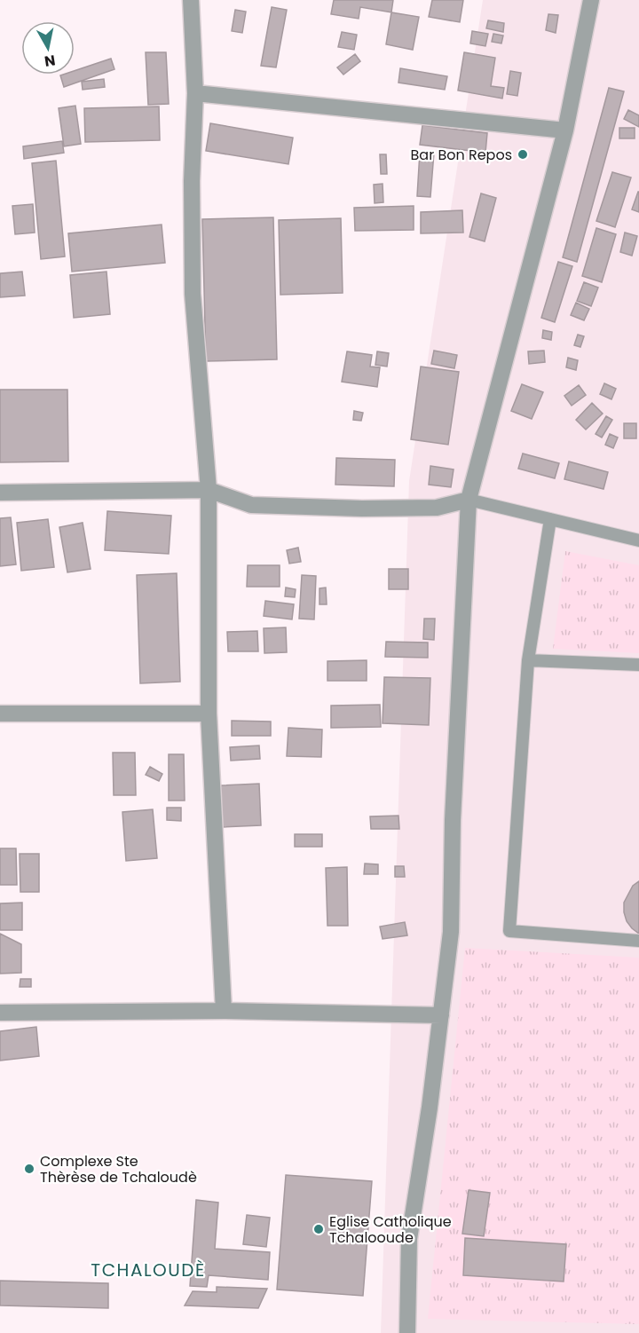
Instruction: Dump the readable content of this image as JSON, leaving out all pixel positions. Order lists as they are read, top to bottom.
{
  "districts": ["TCHALOUDÈ"],
  "places": ["Bar Bon Repos", "Complexe Ste Thèrèse de Tchaloudè", "Eglise Catholique Tchalooude"],
  "north": "bottom"
}
